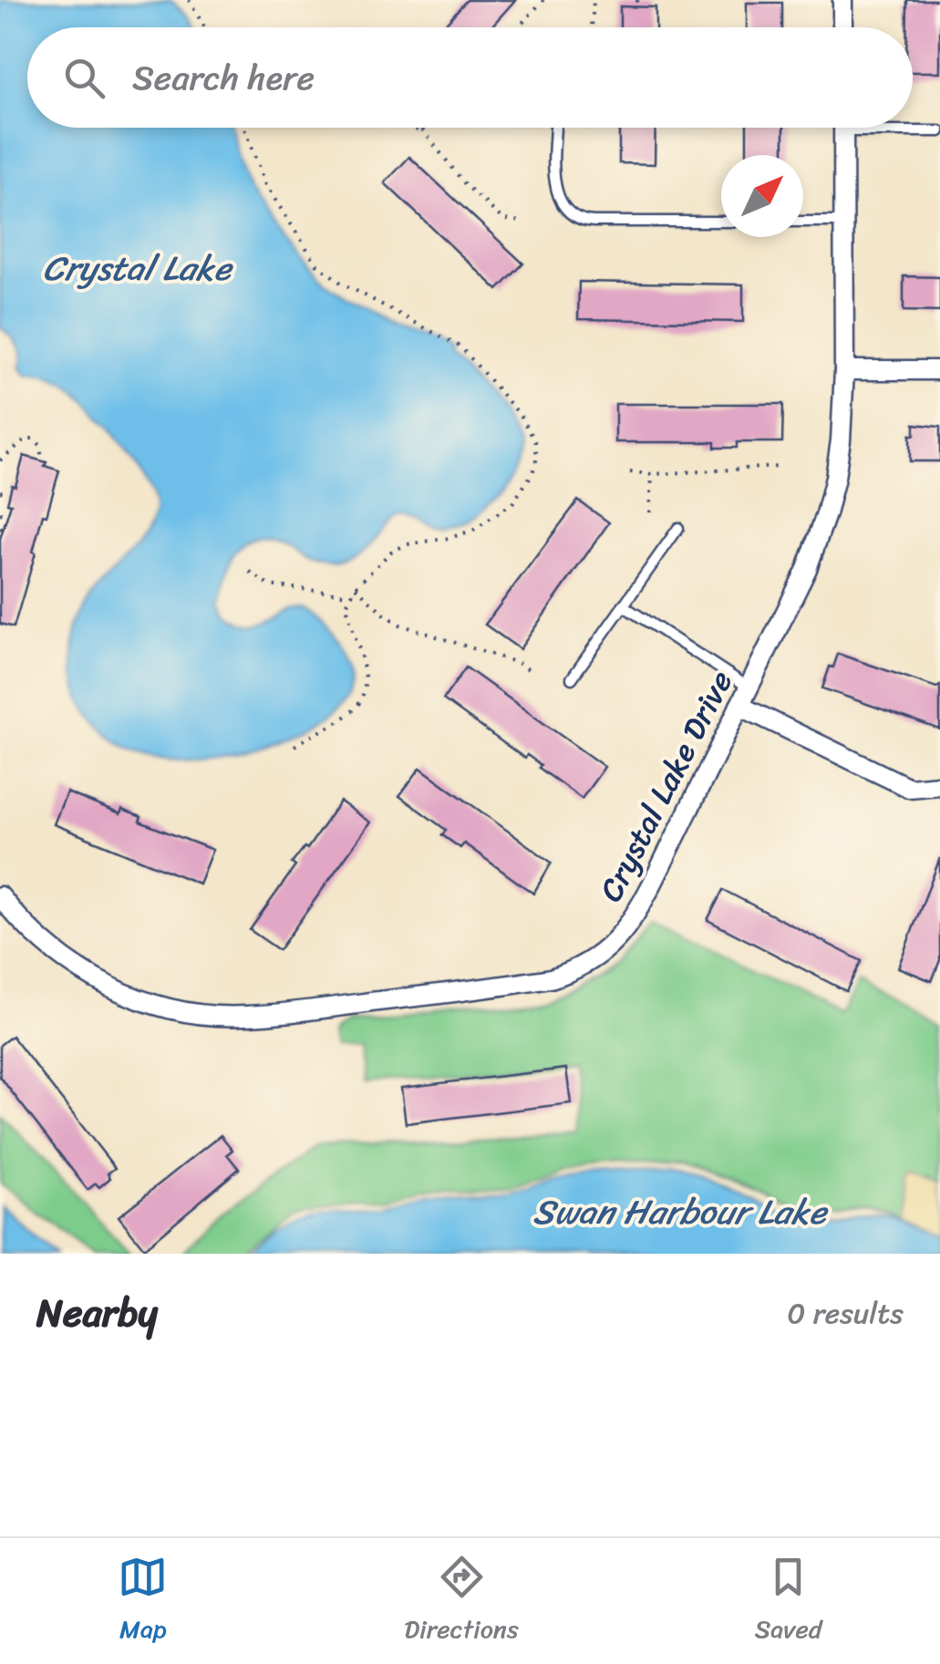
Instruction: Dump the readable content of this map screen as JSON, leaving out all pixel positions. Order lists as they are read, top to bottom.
{
  "streets": {
    "street": ["Crystal Lake Drive"]
  },
  "water": ["Crystal Lake", "Swan Harbour Lake"],
  "north": "top right",
  "page": {
    "search": "Search here",
    "heading": ["Nearby", "0 results"],
    "nav": ["Map", "Directions", "Saved"]
  }
}
